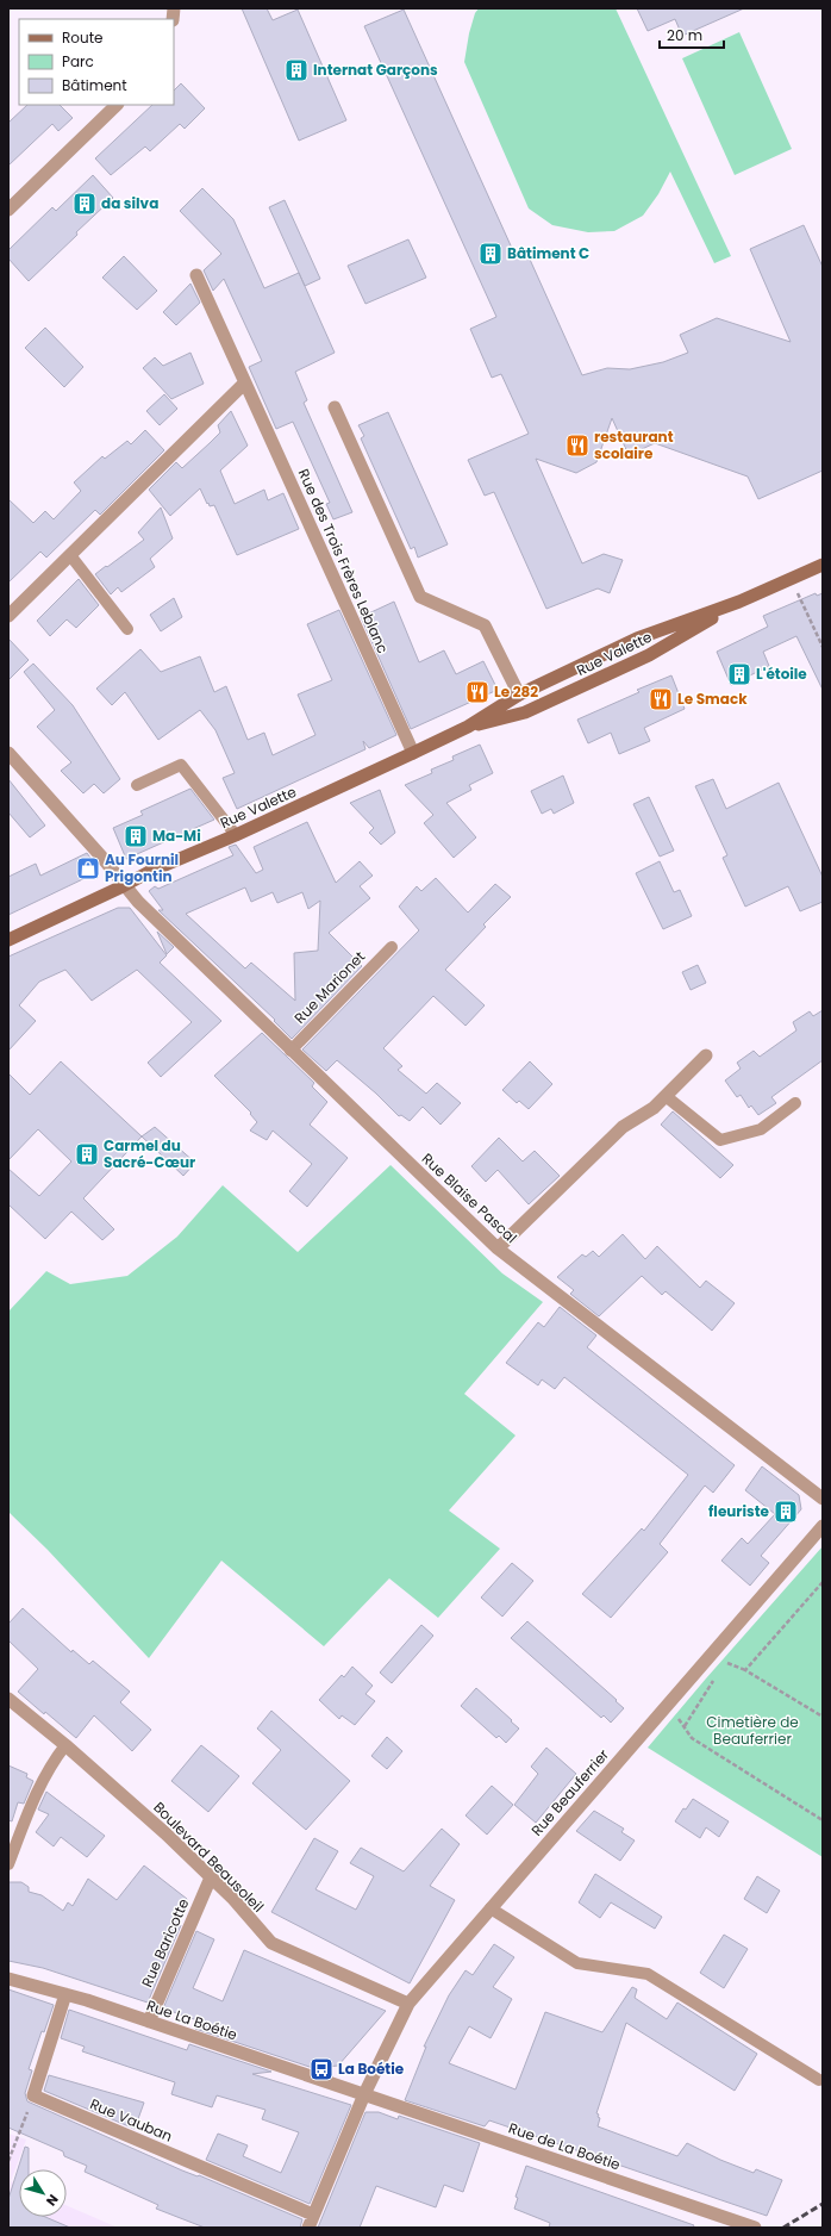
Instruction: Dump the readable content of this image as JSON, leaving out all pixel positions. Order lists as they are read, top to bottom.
{
  "streets": {
    "main road": ["Rue Valette"],
    "street": [
      "Rue des Trois Frères Leblanc",
      "Rue Blaise Pascal",
      "Rue Beauferrier",
      "Boulevard Beausoleil",
      "Rue Baricotte",
      "Rue La Boétie",
      "Rue Vauban",
      "Rue de La Boétie"
    ],
    "lane": ["Rue Marionet"]
  },
  "crossings": [
    ["Rue des Trois Frères Leblanc", "Rue Valette"],
    ["Rue Valette", "Rue Blaise Pascal"],
    ["Rue Marionet", "Rue Blaise Pascal"],
    ["Rue Beauferrier", "Boulevard Beausoleil"],
    ["Rue Beauferrier", "Rue La Boétie"],
    ["Rue Beauferrier", "Rue Vauban"],
    ["Rue Beauferrier", "Rue de La Boétie"],
    ["Boulevard Beausoleil", "Rue Baricotte"],
    ["Rue Baricotte", "Rue La Boétie"],
    ["Rue La Boétie", "Rue de La Boétie"]
  ],
  "parks": ["Cimetière de Beauferrier"],
  "places": {
    "building": [
      "Internat Garçons",
      "da silva",
      "Bâtiment C",
      "L'étoile",
      "Ma-Mi",
      "Carmel du Sacré-Cœur",
      "fleuriste"
    ],
    "restaurant": ["restaurant scolaire", "Le 282", "Le Smack"],
    "shop": ["Au Fournil Prigontin"],
    "bus stop": ["La Boétie"]
  },
  "legend": ["Route", "Parc", "Bâtiment"],
  "scale_bar": "20 m",
  "north": "bottom right"
}
